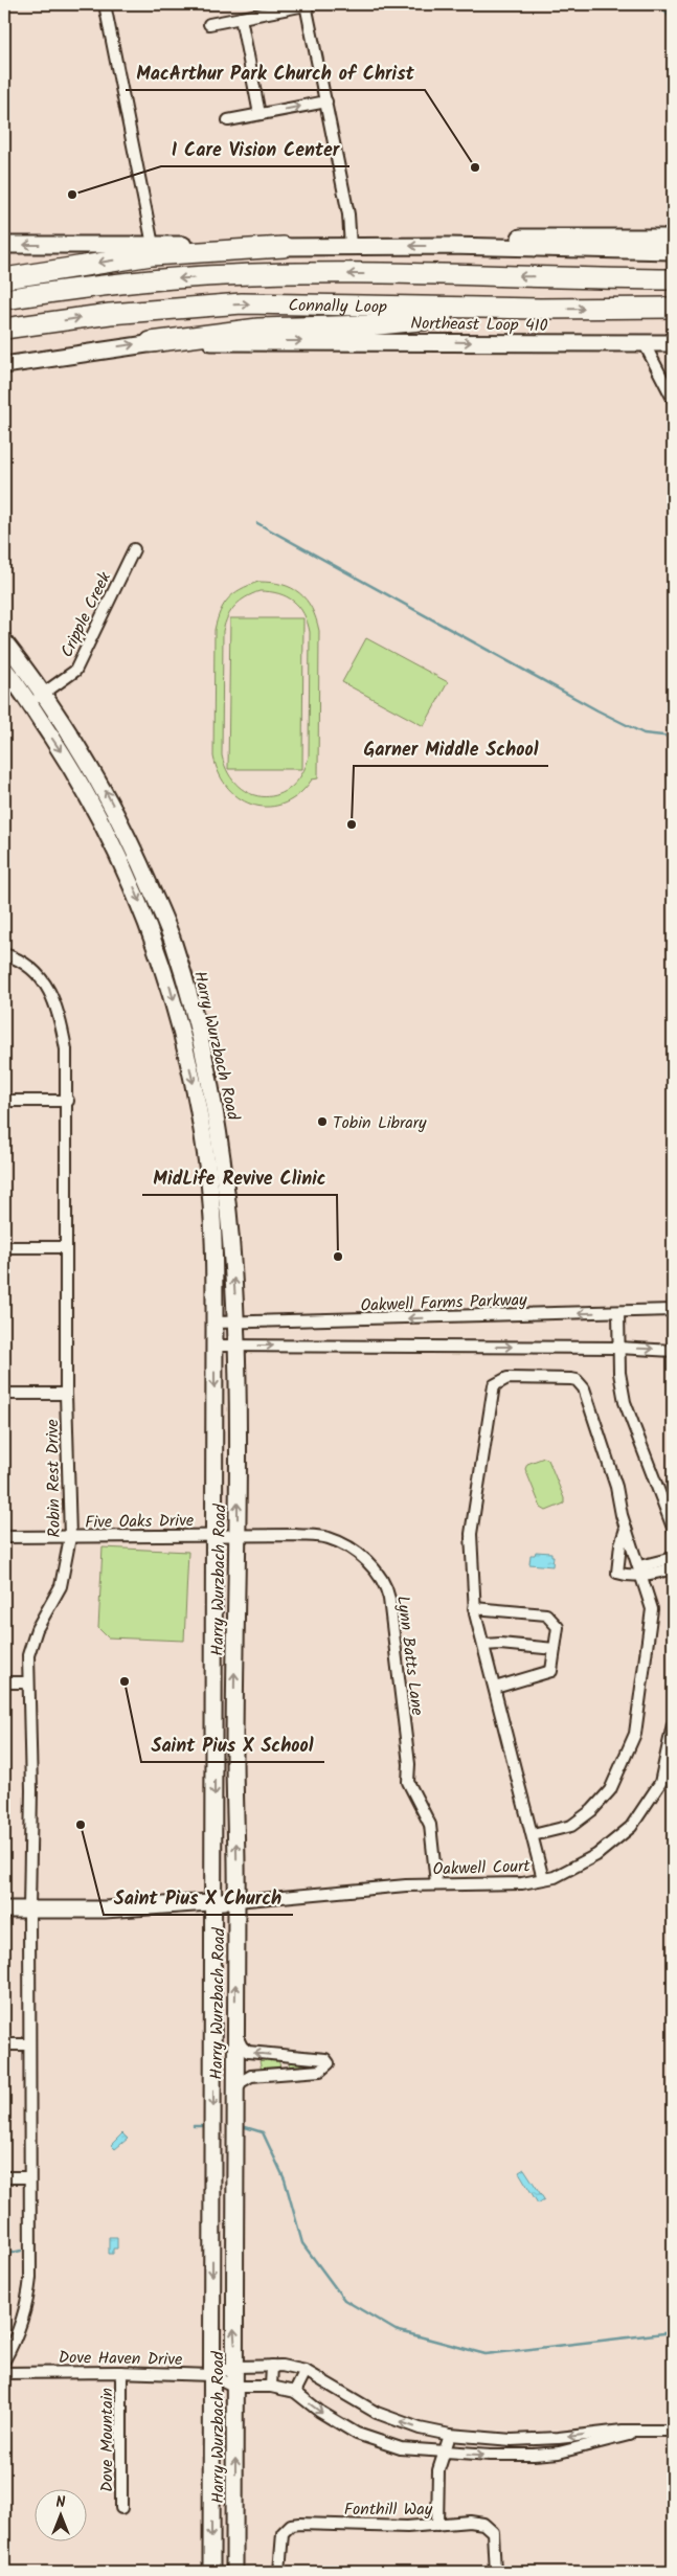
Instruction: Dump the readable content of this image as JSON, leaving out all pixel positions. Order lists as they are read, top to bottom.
{
  "streets": {
    "highway": ["Connally Loop"],
    "main road": ["Northeast Loop 410", "Harry Wurzbach Road"],
    "street": [
      "Cripple Creek",
      "Oakwell Farms Parkway",
      "Robin Rest Drive",
      "Five Oaks Drive",
      "Lynn Batts Lane",
      "Oakwell Court",
      "Dove Haven Drive",
      "Dove Mountain",
      "Fonthill Way"
    ]
  },
  "crossings": [
    ["Cripple Creek", "Harry Wurzbach Road"],
    ["Harry Wurzbach Road", "Oakwell Farms Parkway"],
    ["Harry Wurzbach Road", "Five Oaks Drive"],
    ["Harry Wurzbach Road", "Lynn Batts Lane"],
    ["Harry Wurzbach Road", "Oakwell Court"],
    ["Harry Wurzbach Road", "Dove Haven Drive"],
    ["Robin Rest Drive", "Five Oaks Drive"],
    ["Five Oaks Drive", "Lynn Batts Lane"],
    ["Lynn Batts Lane", "Oakwell Court"],
    ["Dove Haven Drive", "Dove Mountain"]
  ],
  "places": [
    "MacArthur Park Church of Christ",
    "I Care Vision Center",
    "Garner Middle School",
    "Tobin Library",
    "MidLife Revive Clinic",
    "Saint Pius X School",
    "Saint Pius X Church"
  ],
  "north": "top"
}
